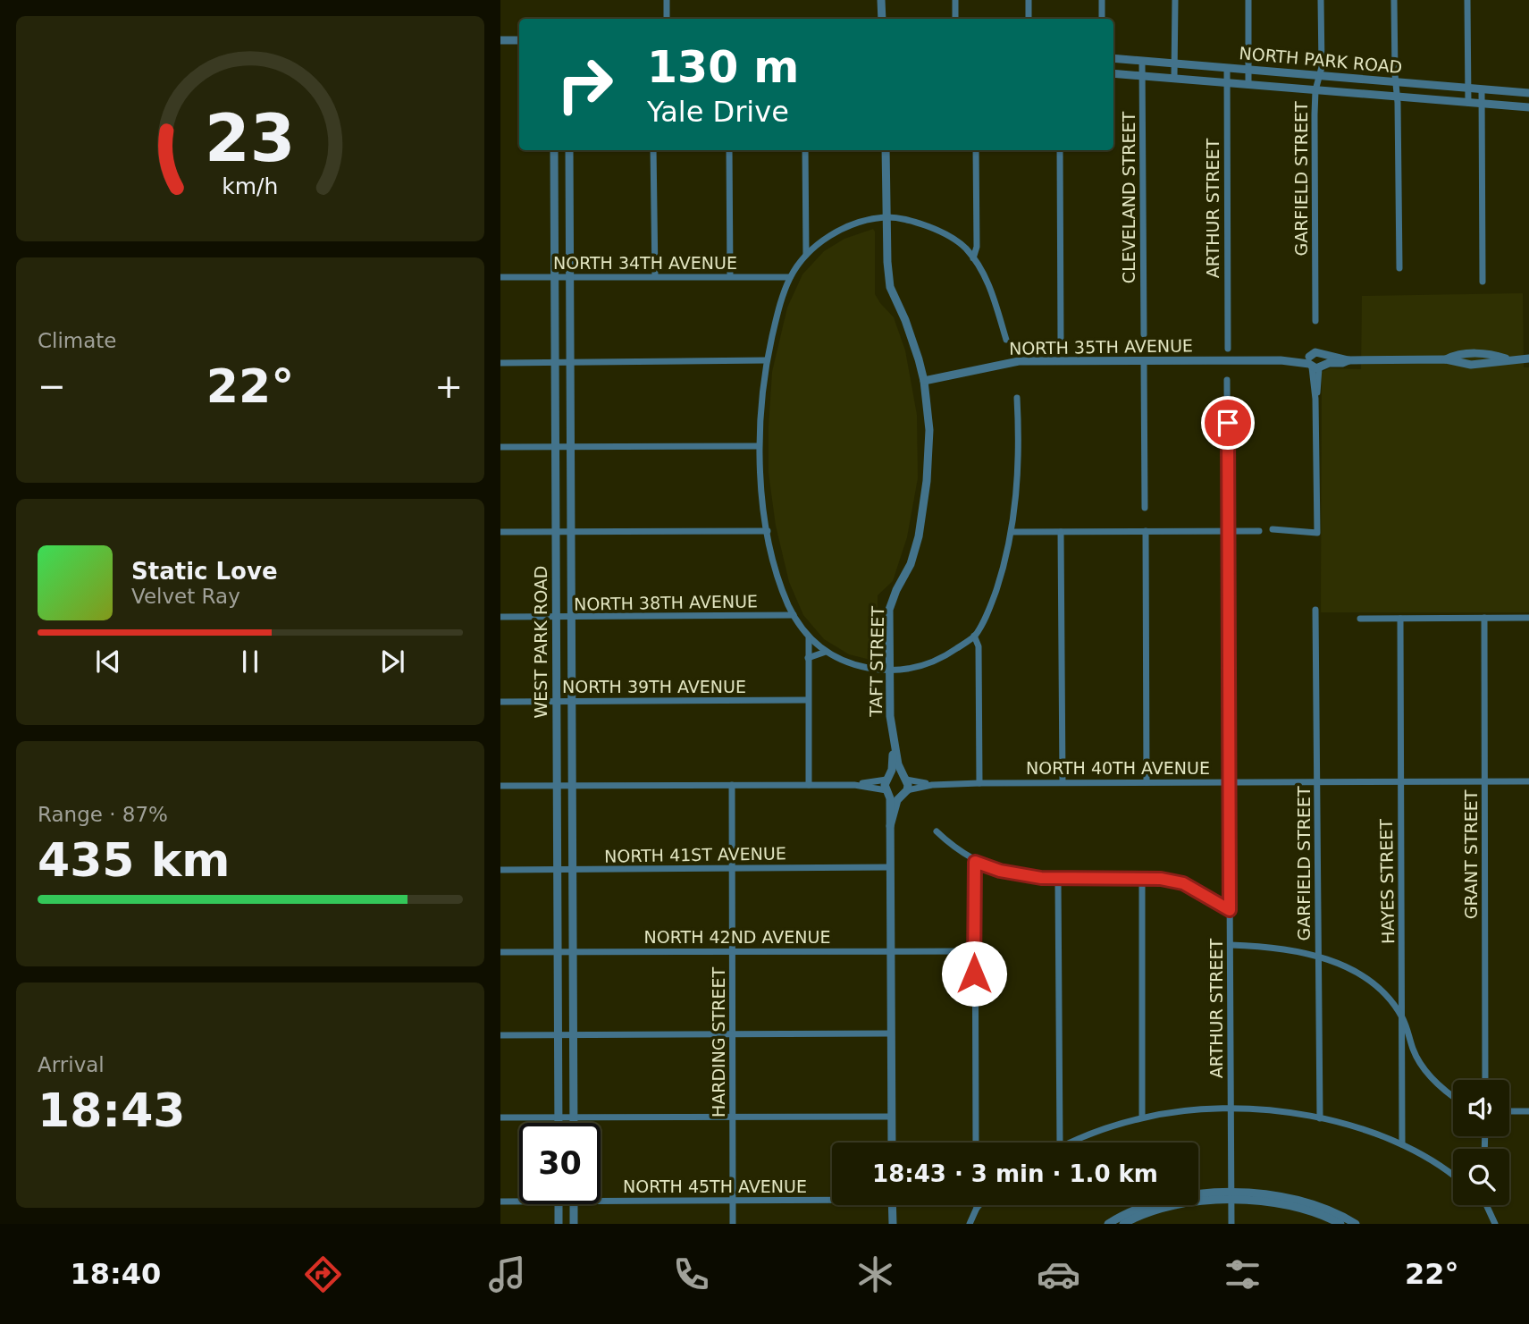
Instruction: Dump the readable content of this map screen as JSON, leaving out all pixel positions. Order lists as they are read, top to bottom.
{
  "streets": {
    "street": [
      "NORTH PARK ROAD",
      "GARFIELD STREET",
      "CLEVELAND STREET",
      "ARTHUR STREET",
      "NORTH 34TH AVENUE",
      "NORTH 35TH AVENUE",
      "NORTH 38TH AVENUE",
      "WEST PARK ROAD",
      "TAFT STREET",
      "NORTH 39TH AVENUE",
      "NORTH 40TH AVENUE",
      "NORTH 41ST AVENUE",
      "GRANT STREET",
      "HAYES STREET",
      "NORTH 42ND AVENUE",
      "HARDING STREET",
      "NORTH 45TH AVENUE"
    ]
  },
  "crossings": [
    ["NORTH PARK ROAD", "GARFIELD STREET"],
    ["NORTH PARK ROAD", "CLEVELAND STREET"],
    ["NORTH PARK ROAD", "ARTHUR STREET"],
    ["GARFIELD STREET", "NORTH 40TH AVENUE"],
    ["ARTHUR STREET", "NORTH 40TH AVENUE"],
    ["NORTH 34TH AVENUE", "WEST PARK ROAD"],
    ["NORTH 35TH AVENUE", "TAFT STREET"],
    ["NORTH 38TH AVENUE", "WEST PARK ROAD"],
    ["WEST PARK ROAD", "NORTH 39TH AVENUE"],
    ["WEST PARK ROAD", "NORTH 41ST AVENUE"],
    ["WEST PARK ROAD", "NORTH 42ND AVENUE"],
    ["TAFT STREET", "NORTH 40TH AVENUE"],
    ["NORTH 40TH AVENUE", "GRANT STREET"],
    ["NORTH 40TH AVENUE", "HAYES STREET"],
    ["NORTH 41ST AVENUE", "HARDING STREET"],
    ["NORTH 42ND AVENUE", "HARDING STREET"],
    ["HARDING STREET", "NORTH 45TH AVENUE"]
  ],
  "page": {
    "turn": ["130 m", "Yale Drive"],
    "tile": [
      "Climate",
      ["Range · 87%", "435 km"],
      ["Arrival", "18:43"]
    ],
    "heat": ["−", "22°", "+"],
    "song": ["Static Love", "Velvet Ray"],
    "limit": "30",
    "trip": "18:43 · 3 min · 1.0 km",
    "tabs": ["18:40", "22°"],
    "gauge": ["23", "km/h"]
  }
}
